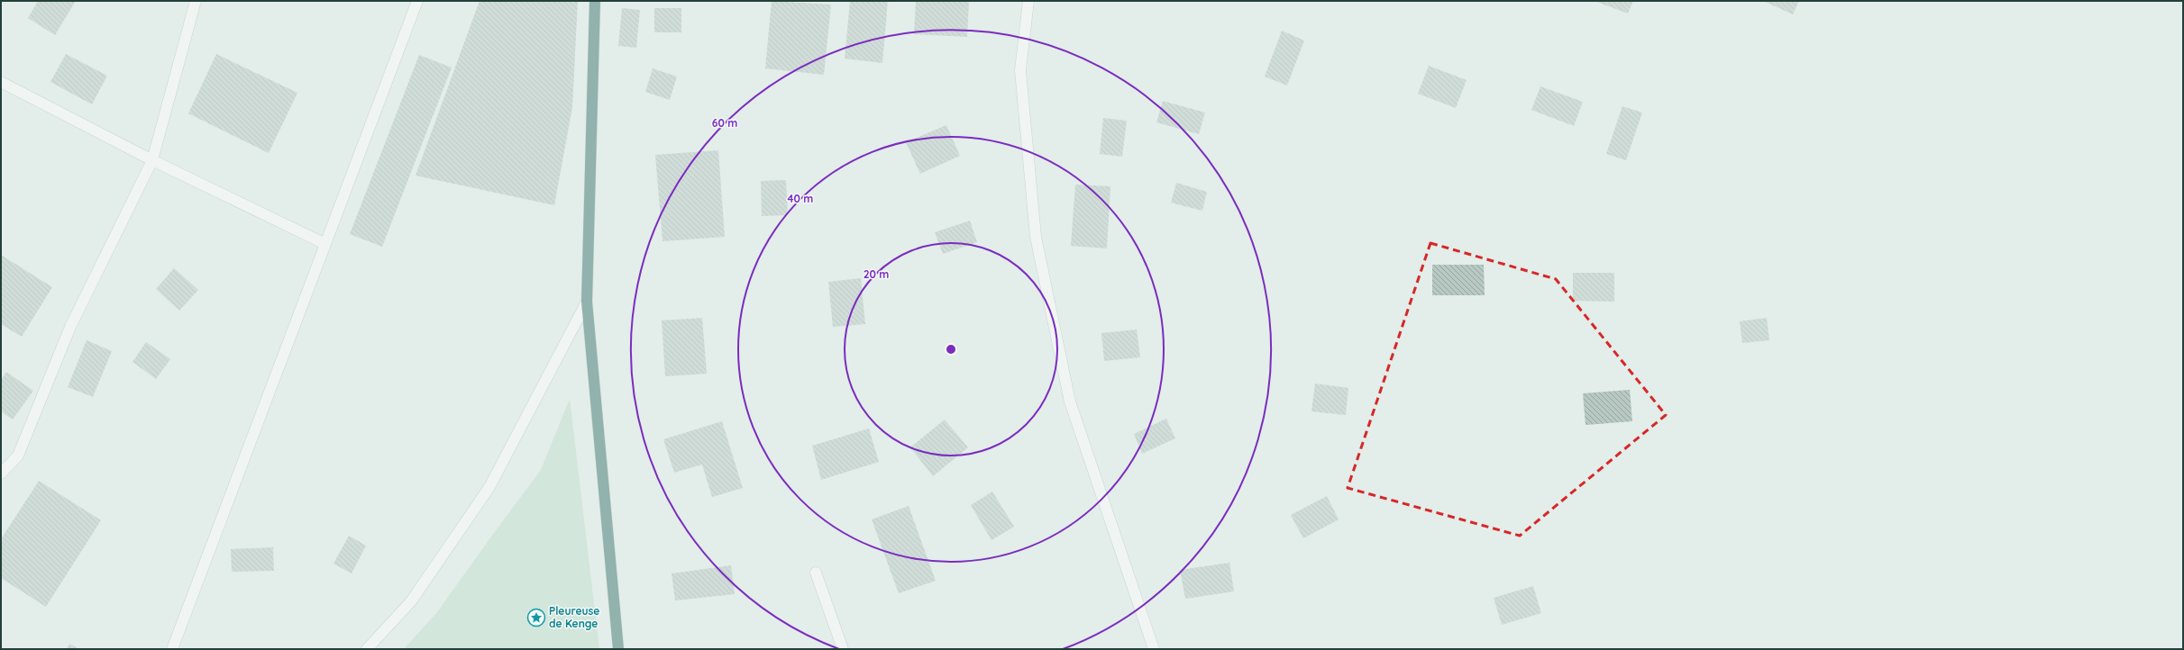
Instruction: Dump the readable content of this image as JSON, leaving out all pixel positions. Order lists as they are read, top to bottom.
{
  "places": {
    "place": ["Pleureuse de Kenge"]
  },
  "rings": ["60 m", "40 m", "20 m"]
}
